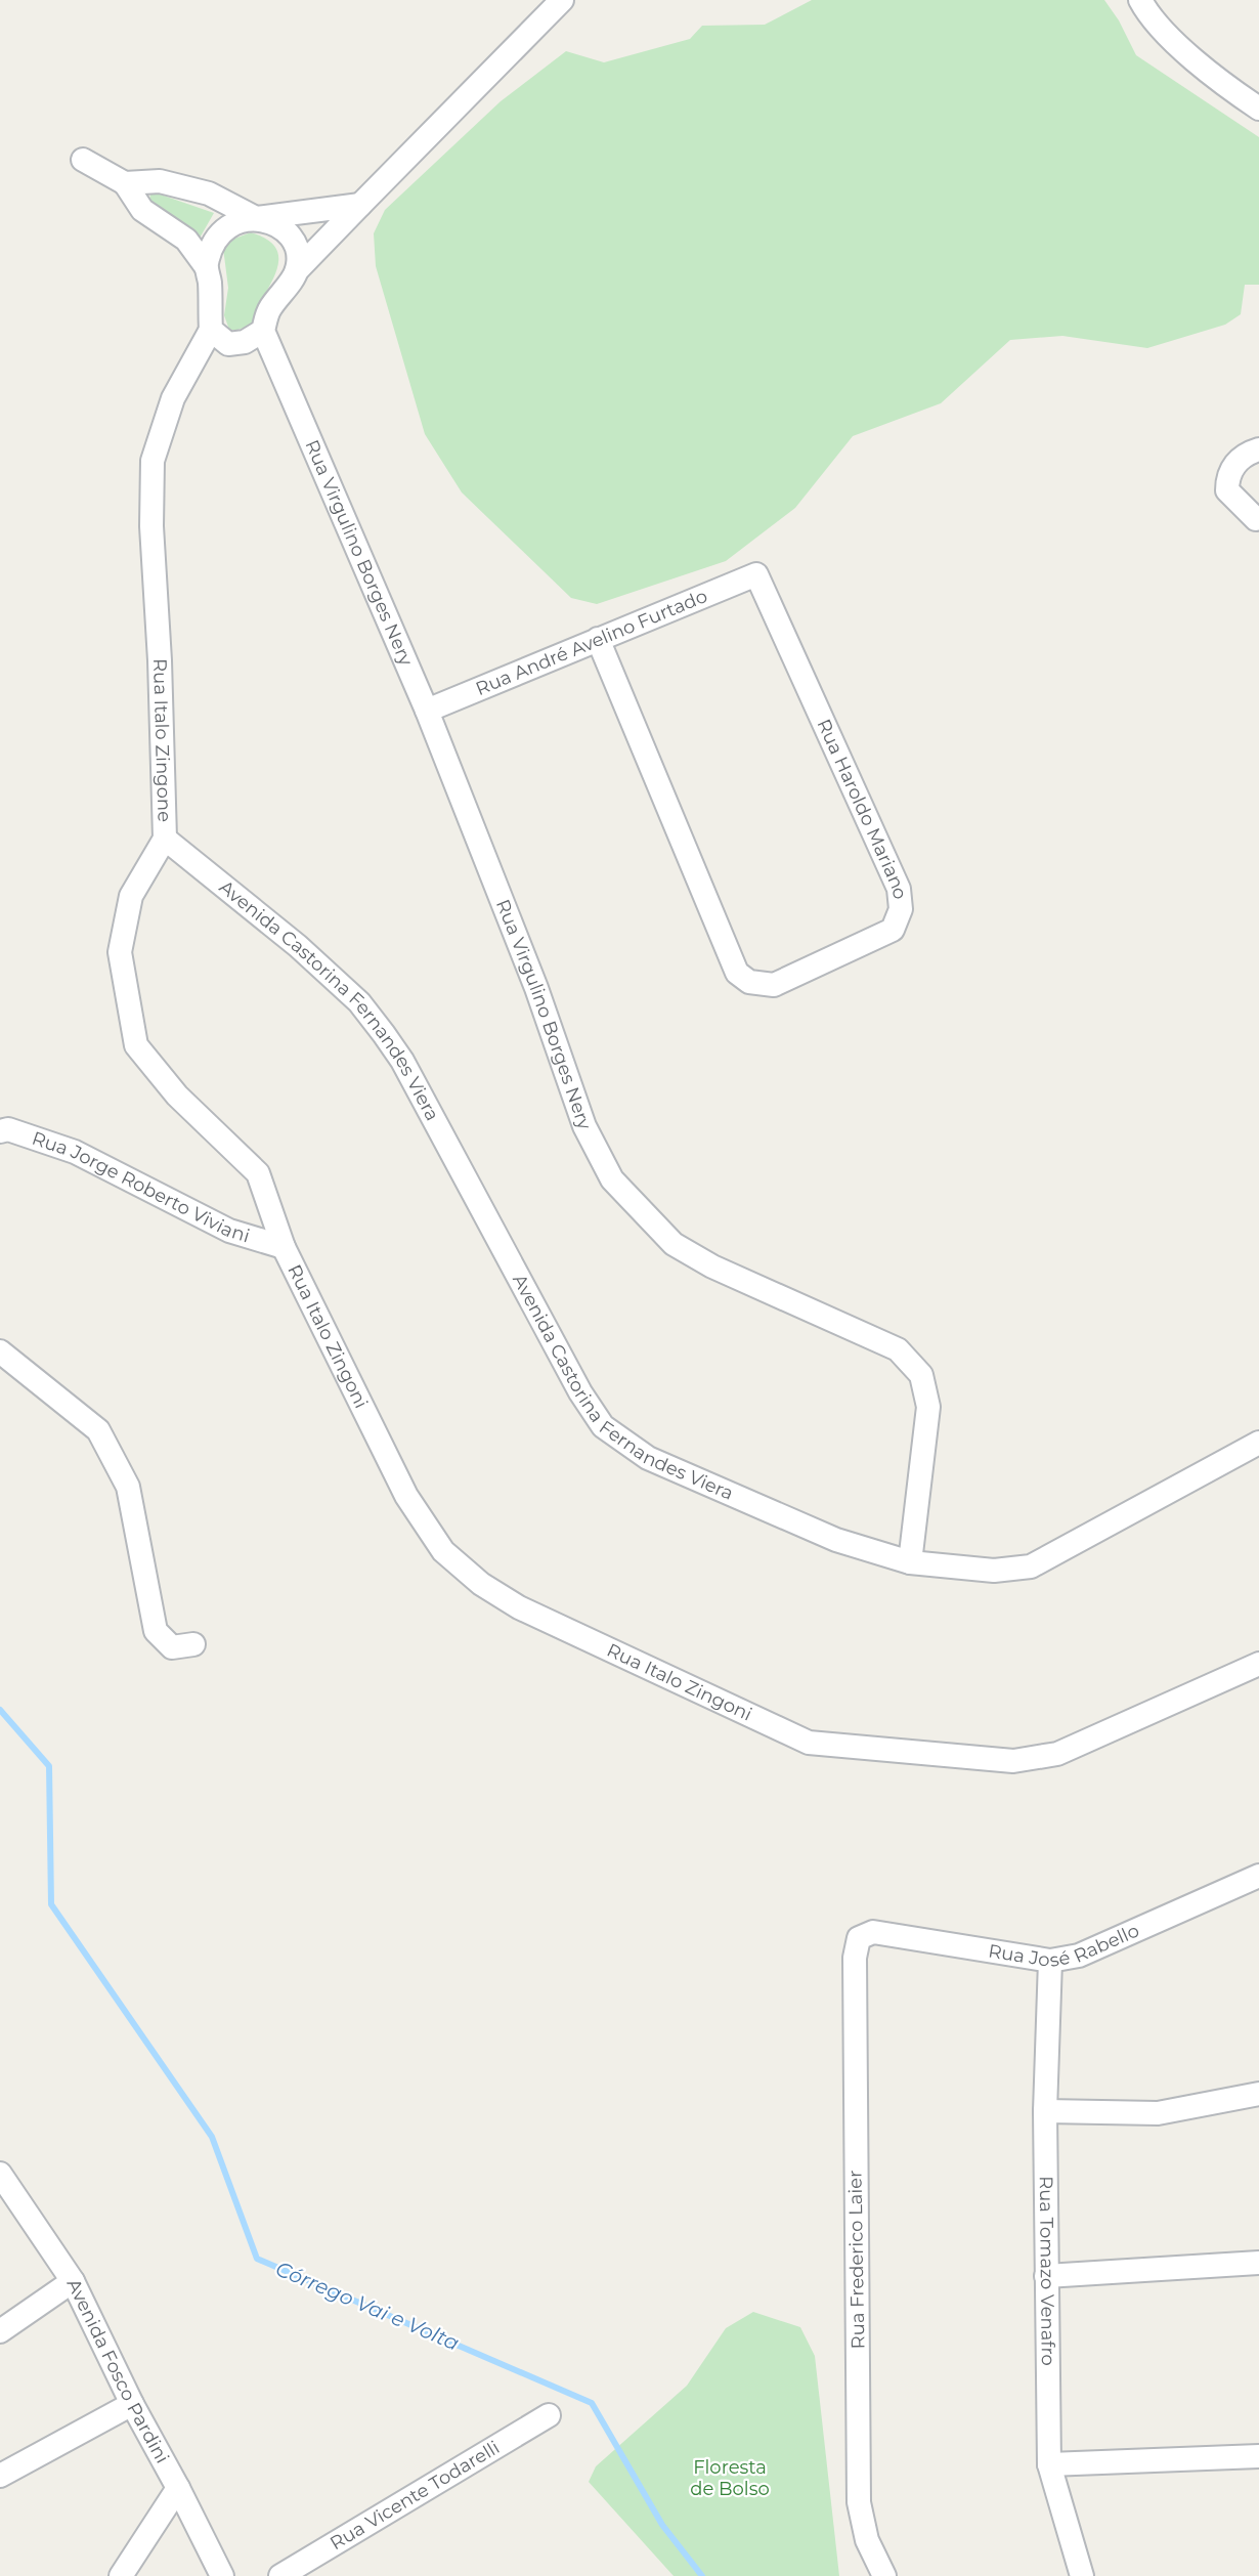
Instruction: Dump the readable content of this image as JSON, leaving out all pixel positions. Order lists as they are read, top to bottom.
{
  "streets": {
    "street": [
      "Rua Virgulino Borges Nery",
      "Rua André Avelino Furtado",
      "Rua Italo Zingone",
      "Rua Haroldo Mariano",
      "Avenida Castorina Fernandes Viera",
      "Rua Jorge Roberto Viviani",
      "Rua Italo Zingoni",
      "Rua José Rabello",
      "Rua Frederico Laier",
      "Rua Tomazo Venafro",
      "Avenida Fosco Pardini",
      "Rua Vicente Todarelli"
    ]
  },
  "crossings": [
    ["Rua Virgulino Borges Nery", "Rua André Avelino Furtado"],
    ["Rua Virgulino Borges Nery", "Rua Italo Zingone"],
    ["Rua Virgulino Borges Nery", "Avenida Castorina Fernandes Viera"],
    ["Rua André Avelino Furtado", "Rua Haroldo Mariano"],
    ["Rua Italo Zingone", "Avenida Castorina Fernandes Viera"],
    ["Rua Italo Zingone", "Rua Jorge Roberto Viviani"],
    ["Rua Italo Zingone", "Rua Italo Zingoni"],
    ["Rua Jorge Roberto Viviani", "Rua Italo Zingoni"],
    ["Rua José Rabello", "Rua Frederico Laier"],
    ["Rua José Rabello", "Rua Tomazo Venafro"]
  ],
  "water": ["Córrego Vai e Volta"],
  "parks": ["Floresta de Bolso"]
}
